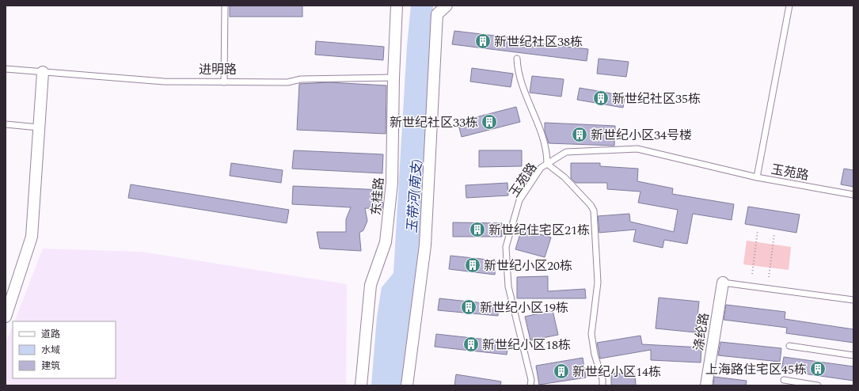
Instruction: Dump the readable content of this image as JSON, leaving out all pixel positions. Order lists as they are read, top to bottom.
{
  "streets": {
    "street": ["东桂路", "涤纶路"],
    "lane": ["进明路", "玉苑路"]
  },
  "crossings": [
    ["进明路", "东桂路"]
  ],
  "water": ["玉带河(南支)"],
  "places": {
    "building": [
      "新世纪社区38栋",
      "新世纪社区35栋",
      "新世纪社区33栋",
      "新世纪小区34号楼",
      "新世纪住宅区21栋",
      "新世纪小区20栋",
      "新世纪小区19栋",
      "新世纪小区18栋",
      "上海路住宅区45栋",
      "新世纪小区14栋"
    ]
  },
  "legend": ["道路", "水域", "建筑"]
}
